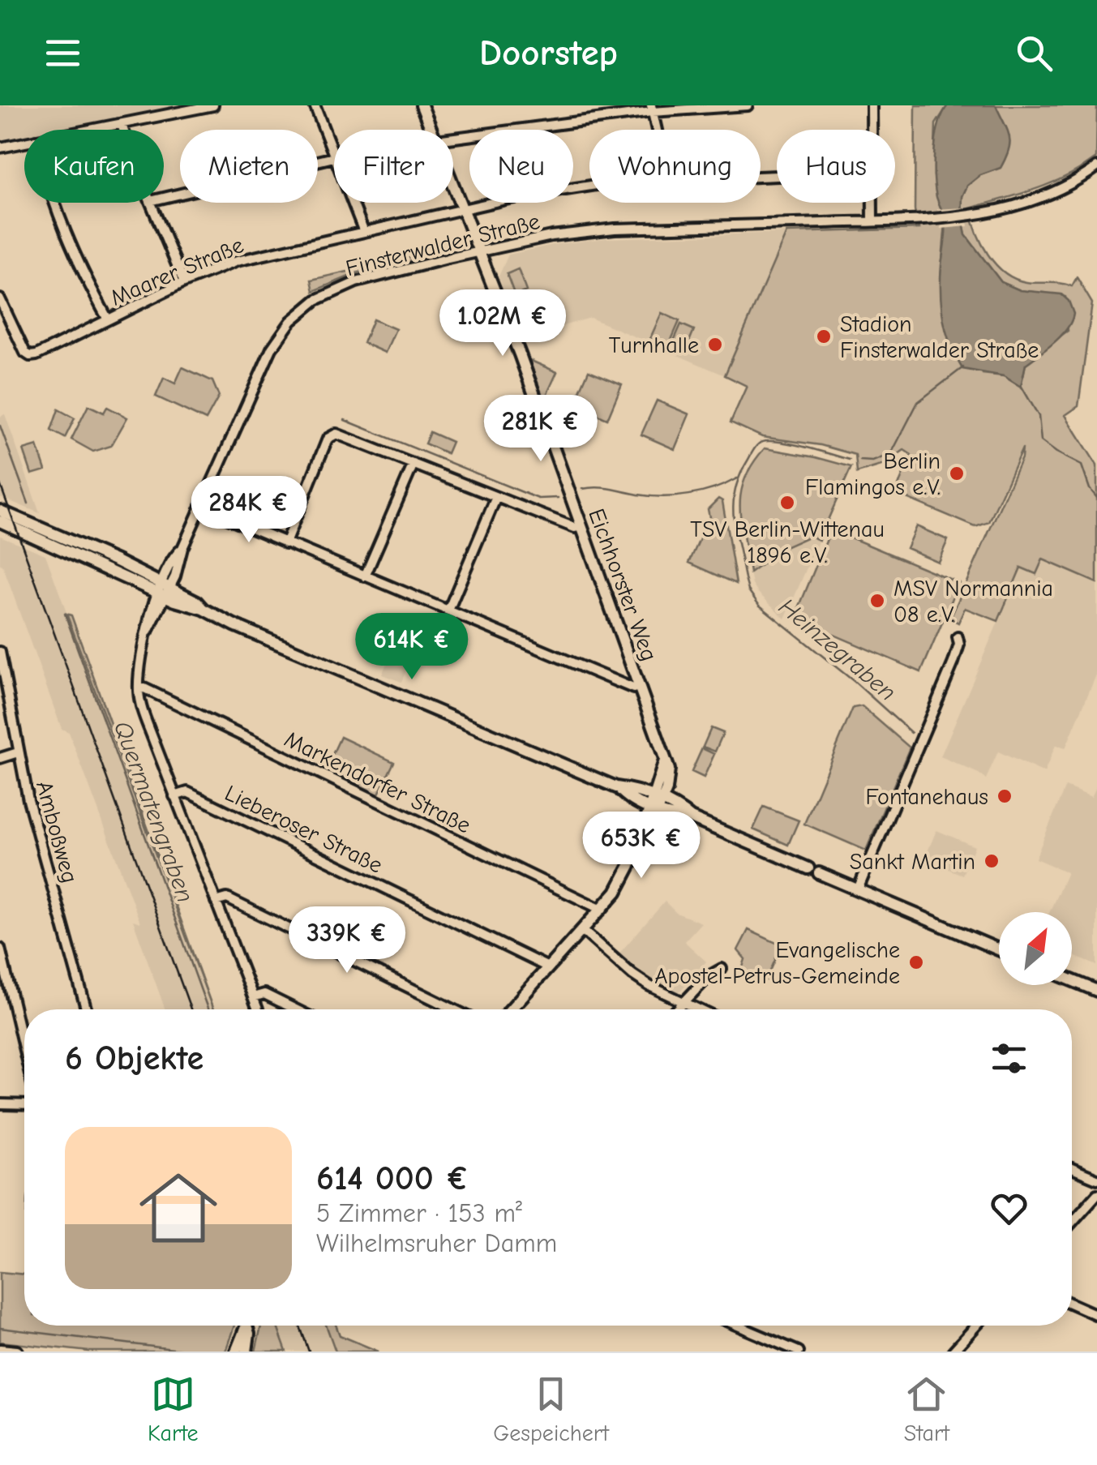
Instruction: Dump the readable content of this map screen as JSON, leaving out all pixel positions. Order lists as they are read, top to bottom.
{
  "streets": {
    "main road": ["Eichhorster Weg"],
    "street": [
      "Finsterwalder Straße",
      "Maarer Straße",
      "Markendorfer Straße",
      "Lieberoser Straße",
      "Amboßweg"
    ]
  },
  "crossings": [
    ["Finsterwalder Straße", "Eichhorster Weg"],
    ["Finsterwalder Straße", "Markendorfer Straße"],
    ["Maarer Straße", "Eichhorster Weg"],
    ["Eichhorster Weg", "Markendorfer Straße"],
    ["Eichhorster Weg", "Lieberoser Straße"]
  ],
  "water": ["Heinzegraben", "Quermatengraben"],
  "places": [
    "Stadion Finsterwalder Straße",
    "Turnhalle",
    "Berlin Flamingos e.V.",
    "TSV Berlin-Wittenau 1896 e.V.",
    "MSV Normannia 08 e.V.",
    "Fontanehaus",
    "Sankt Martin",
    "Evangelische Apostel-Petrus-Gemeinde"
  ],
  "north": "top right",
  "page": {
    "header": "Doorstep",
    "chip": [
      "Kaufen",
      "Mieten",
      "Filter",
      "Neu",
      "Wohnung",
      "Haus"
    ],
    "price": [
      "1.02M €",
      "281K €",
      "284K €",
      "614K €",
      "653K €",
      "339K €"
    ],
    "heading": "6 Objekte",
    "list": [
      {
        "name": "614 000 €",
        "note": "5 Zimmer · 153 m² · Wilhelmsruher Damm"
      }
    ],
    "tabs": ["Karte", "Gespeichert", "Start"]
  }
}
